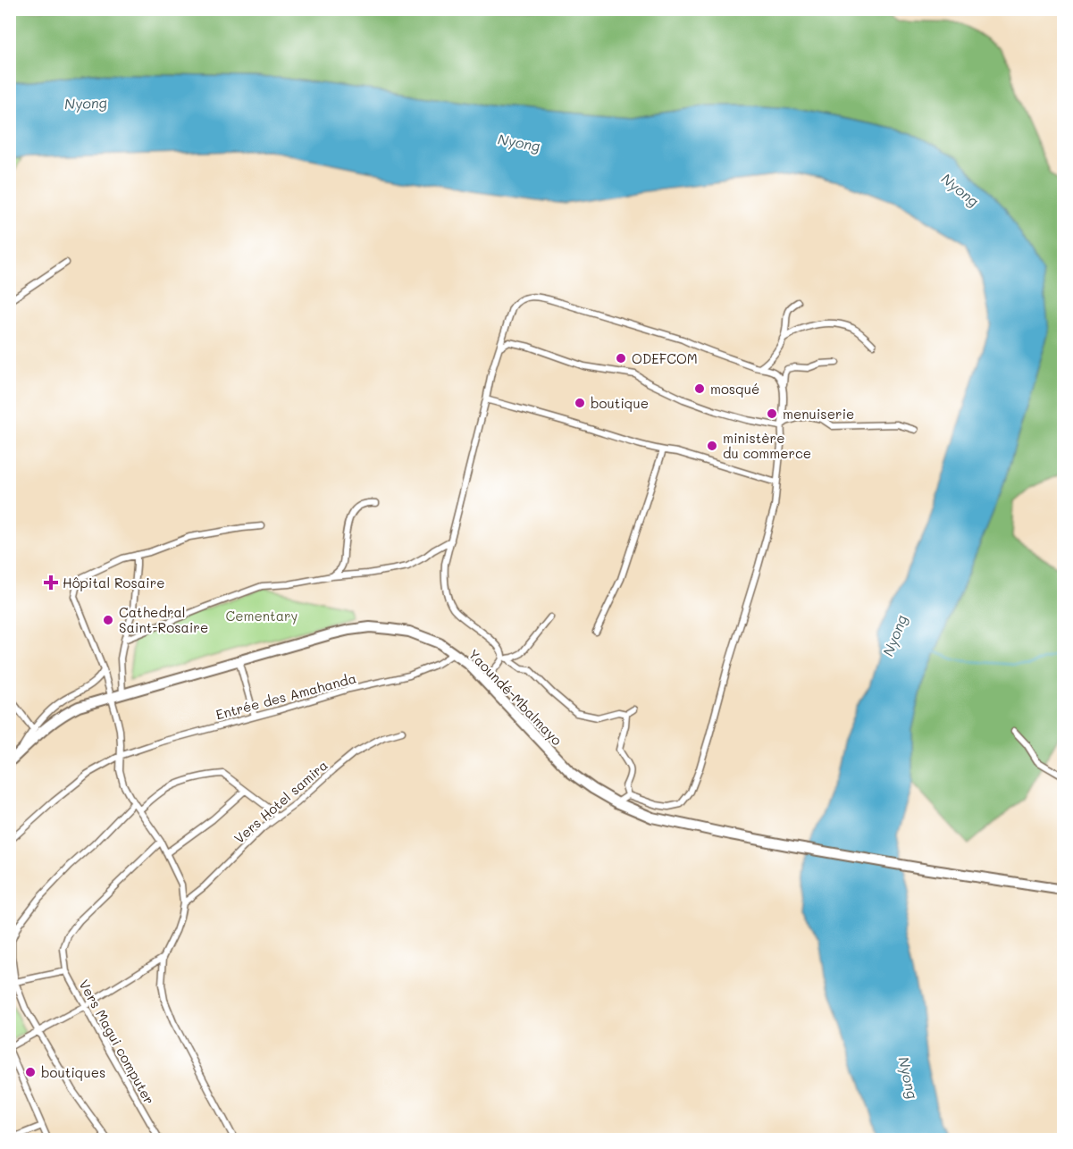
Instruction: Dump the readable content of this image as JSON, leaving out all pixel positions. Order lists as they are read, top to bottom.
{
  "streets": {
    "highway": ["Yaoundé-Mbalmayo"],
    "street": ["Entrée des Amahanda", "Vers Hotel samira", "Vers Magui computer"]
  },
  "crossings": [
    ["Entrée des Amahanda", "Yaoundé-Mbalmayo"]
  ],
  "water": ["Nyong"],
  "parks": ["Cementary"],
  "places": {
    "other": [
      "ODEFCOM",
      "mosqué",
      "boutique",
      "menuiserie",
      "ministère du commerce",
      "Cathedral Saint-Rosaire",
      "boutiques"
    ],
    "health": ["Hôpital Rosaire"]
  }
}
